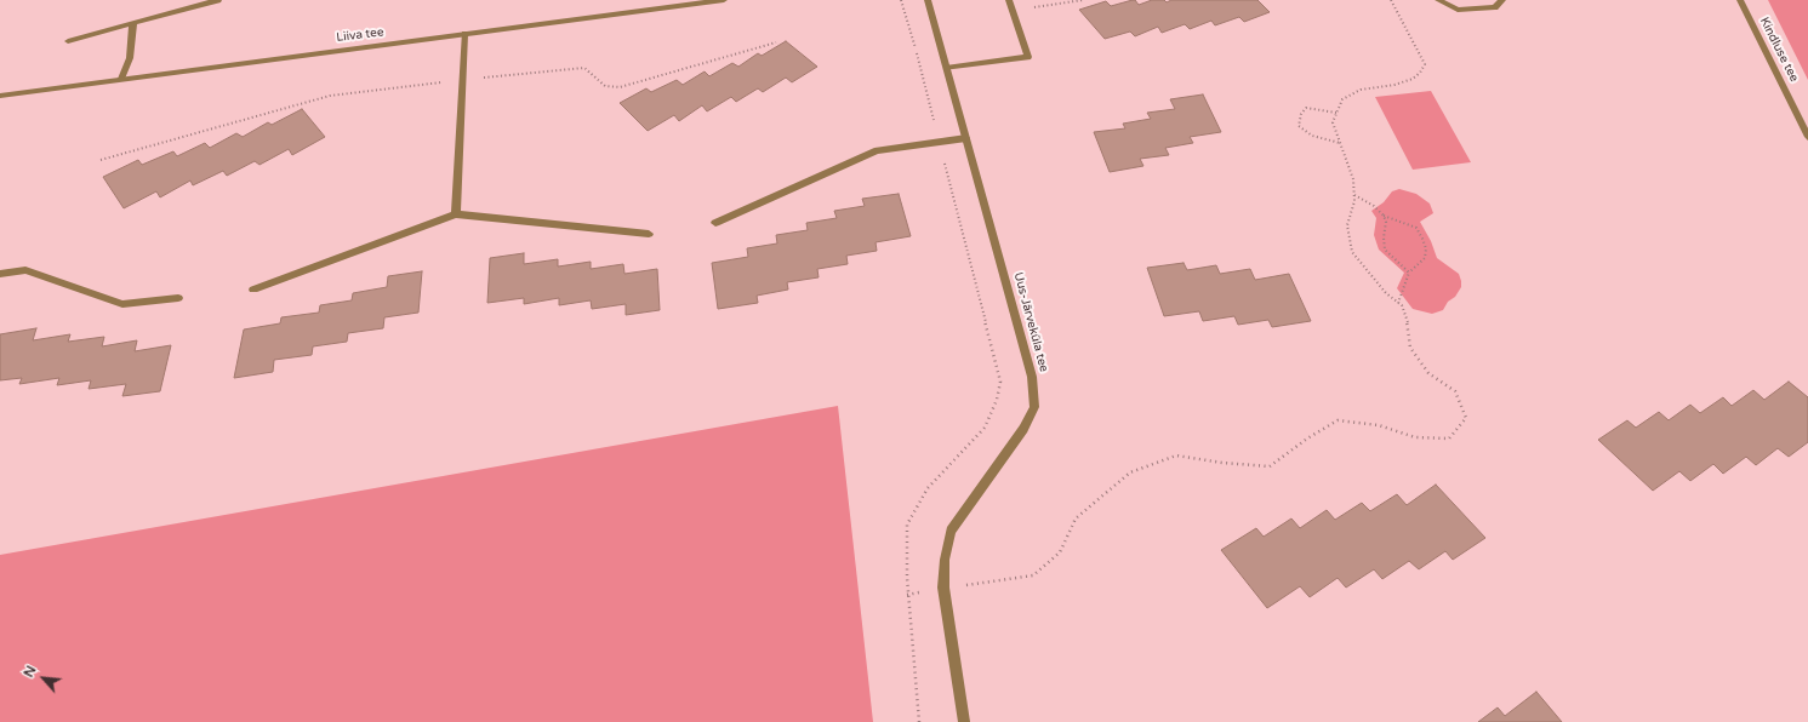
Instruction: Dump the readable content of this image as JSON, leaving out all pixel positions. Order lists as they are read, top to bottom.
{
  "streets": {
    "street": ["Liiva tee", "Kindluse tee", "Uus-Järveküla tee"]
  },
  "north": "top left"
}
